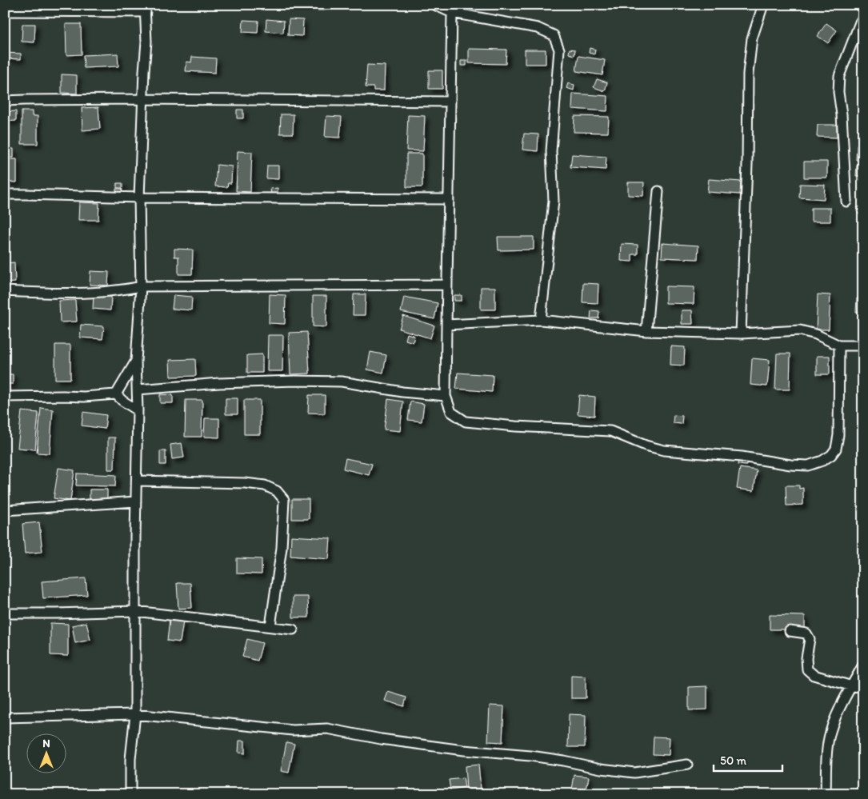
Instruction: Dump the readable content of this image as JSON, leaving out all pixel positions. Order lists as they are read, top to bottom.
{
  "scale_bar": "50 m",
  "north": "top"
}
